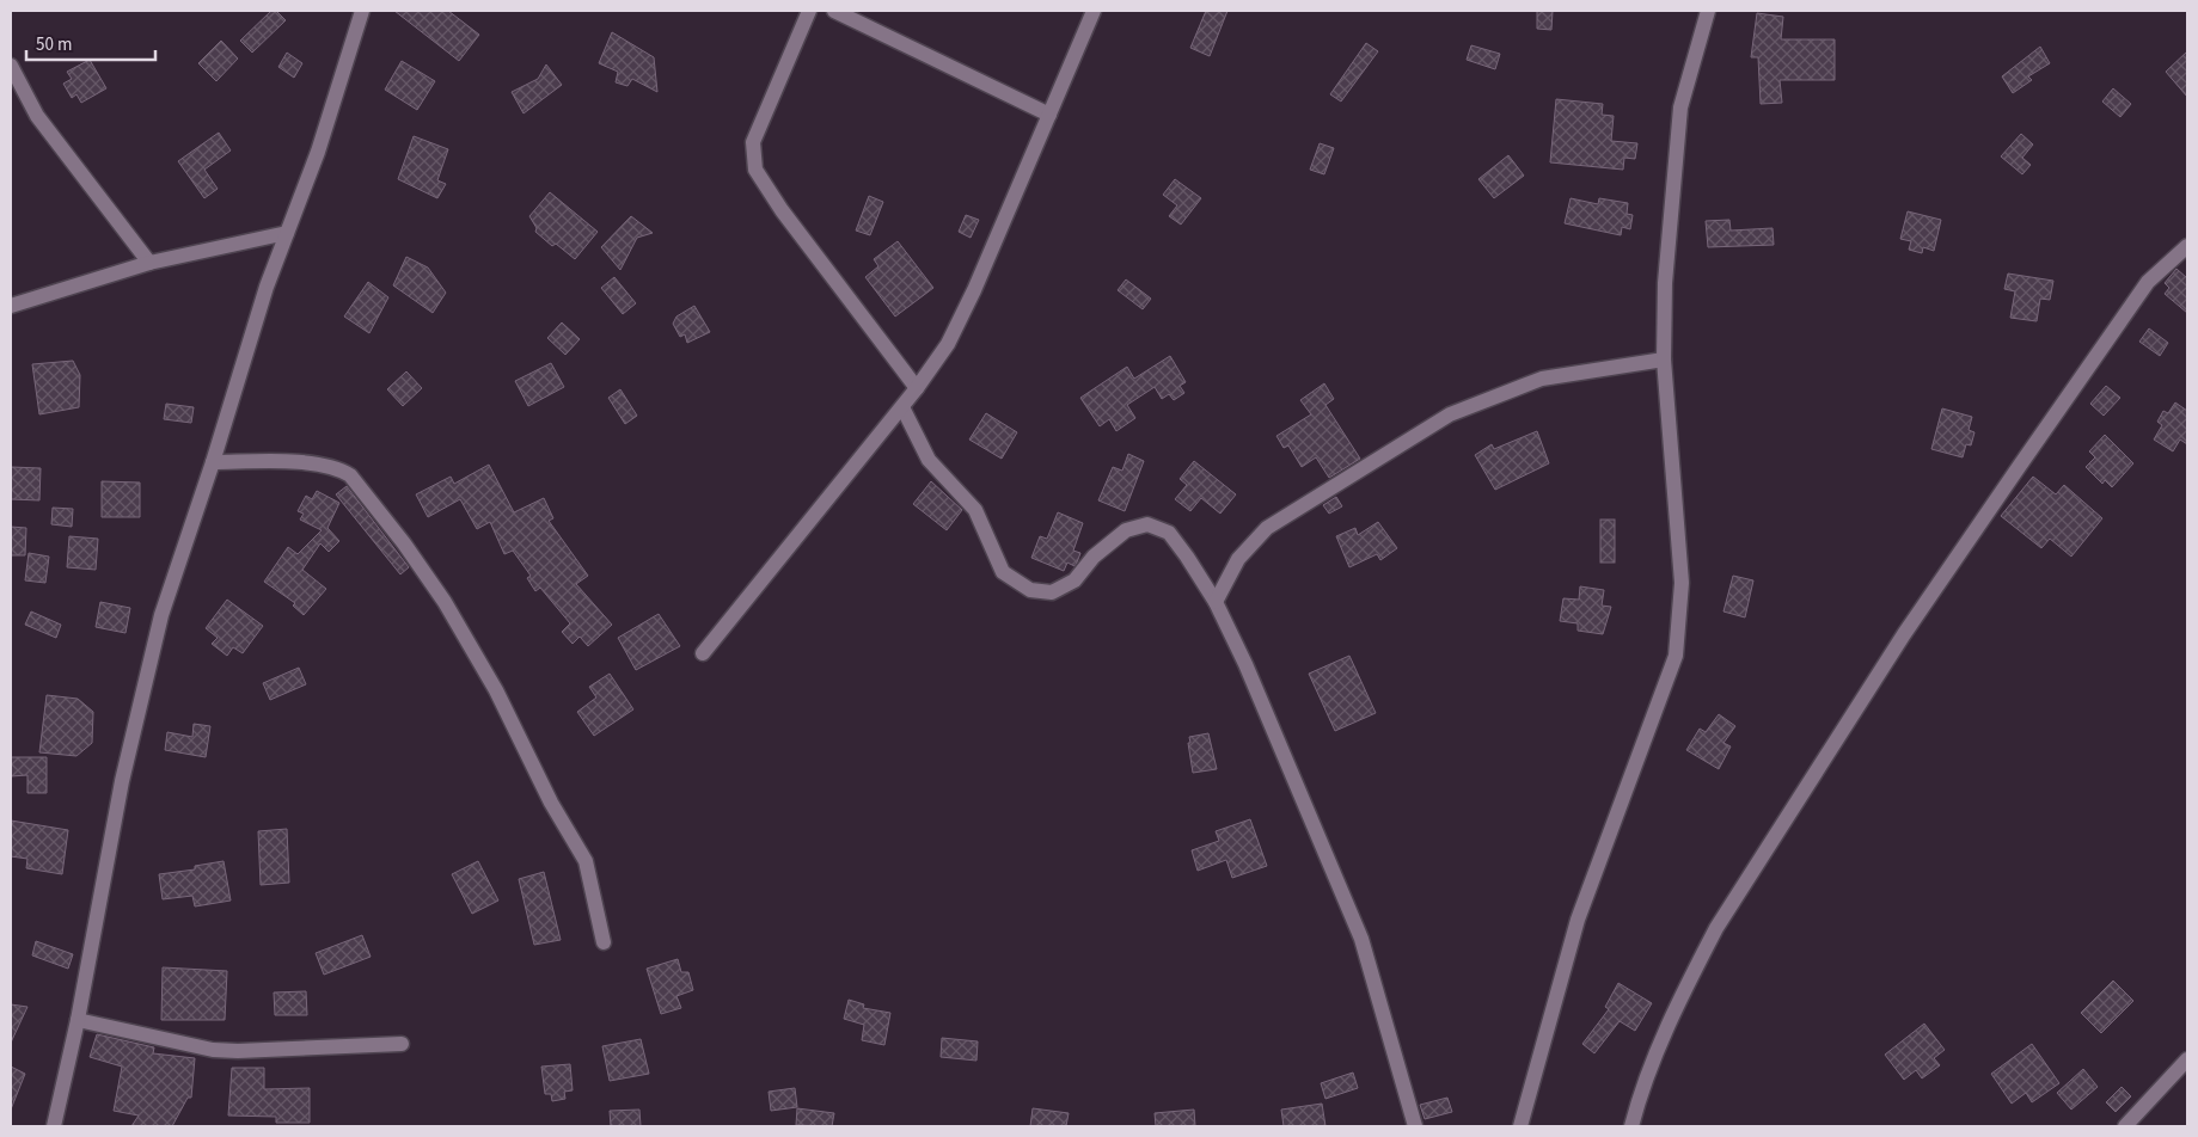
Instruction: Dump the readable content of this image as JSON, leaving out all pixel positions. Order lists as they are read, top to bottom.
{
  "scale_bar": "50 m"
}
